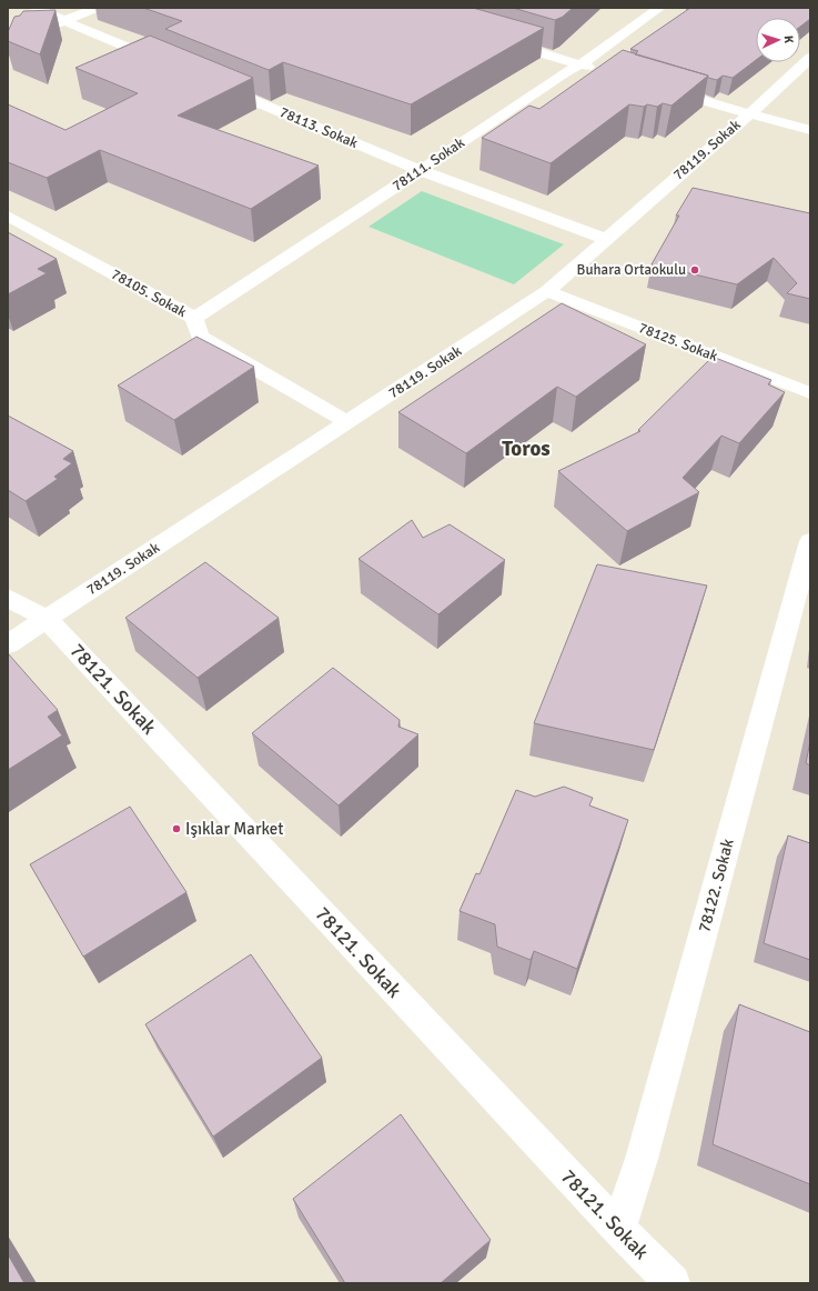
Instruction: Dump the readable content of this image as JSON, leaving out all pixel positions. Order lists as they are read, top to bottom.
{
  "streets": {
    "street": [
      "78113. Sokak",
      "78119. Sokak",
      "78111. Sokak",
      "78105. Sokak",
      "78125. Sokak",
      "78121. Sokak",
      "78122. Sokak"
    ]
  },
  "crossings": [
    ["78113. Sokak", "78119. Sokak"],
    ["78113. Sokak", "78111. Sokak"],
    ["78119. Sokak", "78105. Sokak"],
    ["78119. Sokak", "78125. Sokak"],
    ["78119. Sokak", "78121. Sokak"],
    ["78111. Sokak", "78105. Sokak"],
    ["78121. Sokak", "78122. Sokak"]
  ],
  "districts": ["Toros"],
  "places": ["Buhara Ortaokulu", "Işıklar Market"],
  "north": "right"
}
